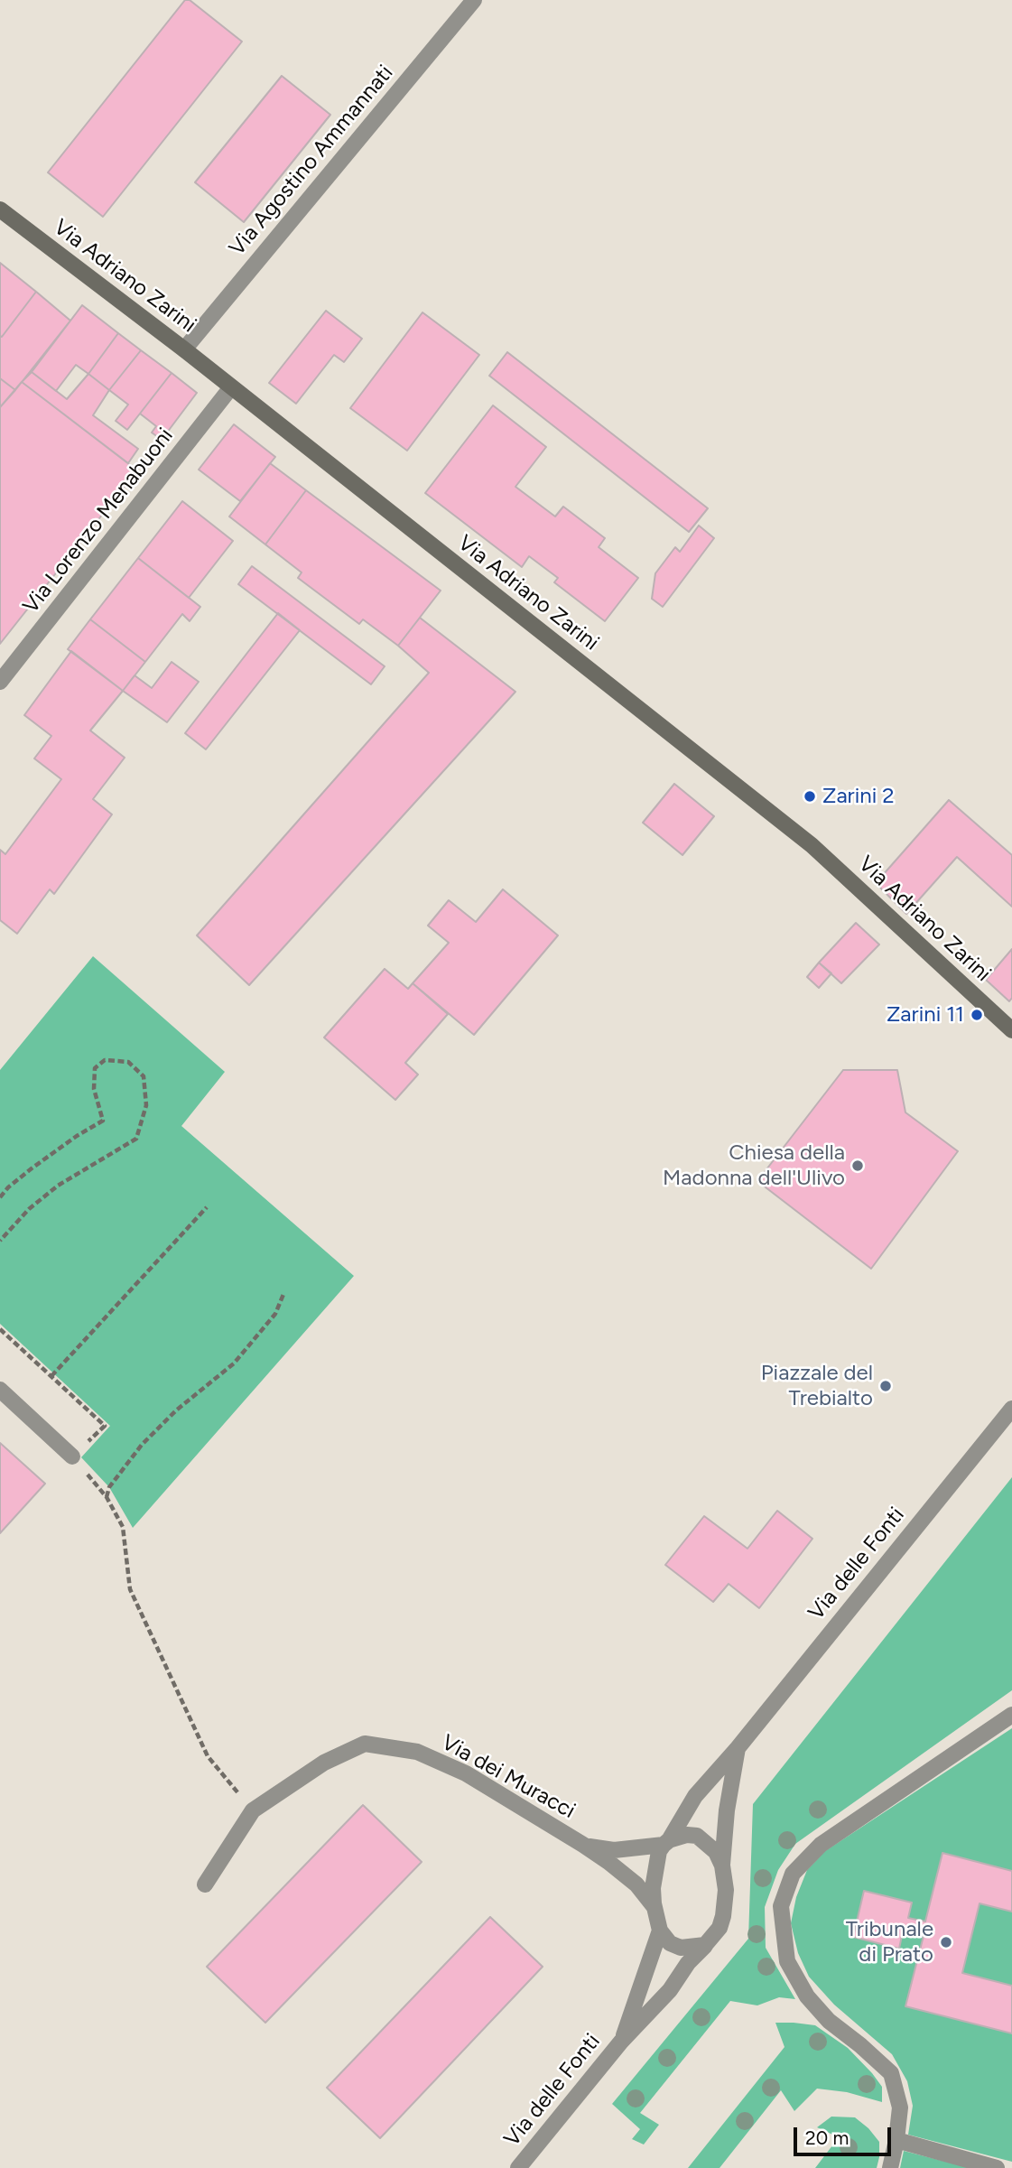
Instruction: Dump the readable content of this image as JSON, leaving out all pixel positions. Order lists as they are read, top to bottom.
{
  "streets": {
    "street": [
      "Via Agostino Ammannati",
      "Via Adriano Zarini",
      "Via Lorenzo Menabuoni",
      "Via delle Fonti",
      "Via dei Muracci"
    ]
  },
  "crossings": [
    ["Via Agostino Ammannati", "Via Adriano Zarini"],
    ["Via Adriano Zarini", "Via Lorenzo Menabuoni"],
    ["Via delle Fonti", "Via dei Muracci"]
  ],
  "places": [
    "Zarini 2",
    "Zarini 11",
    "Chiesa della Madonna dell'Ulivo",
    "Piazzale del Trebialto",
    "Tribunale di Prato"
  ],
  "scale_bar": "20 m"
}
